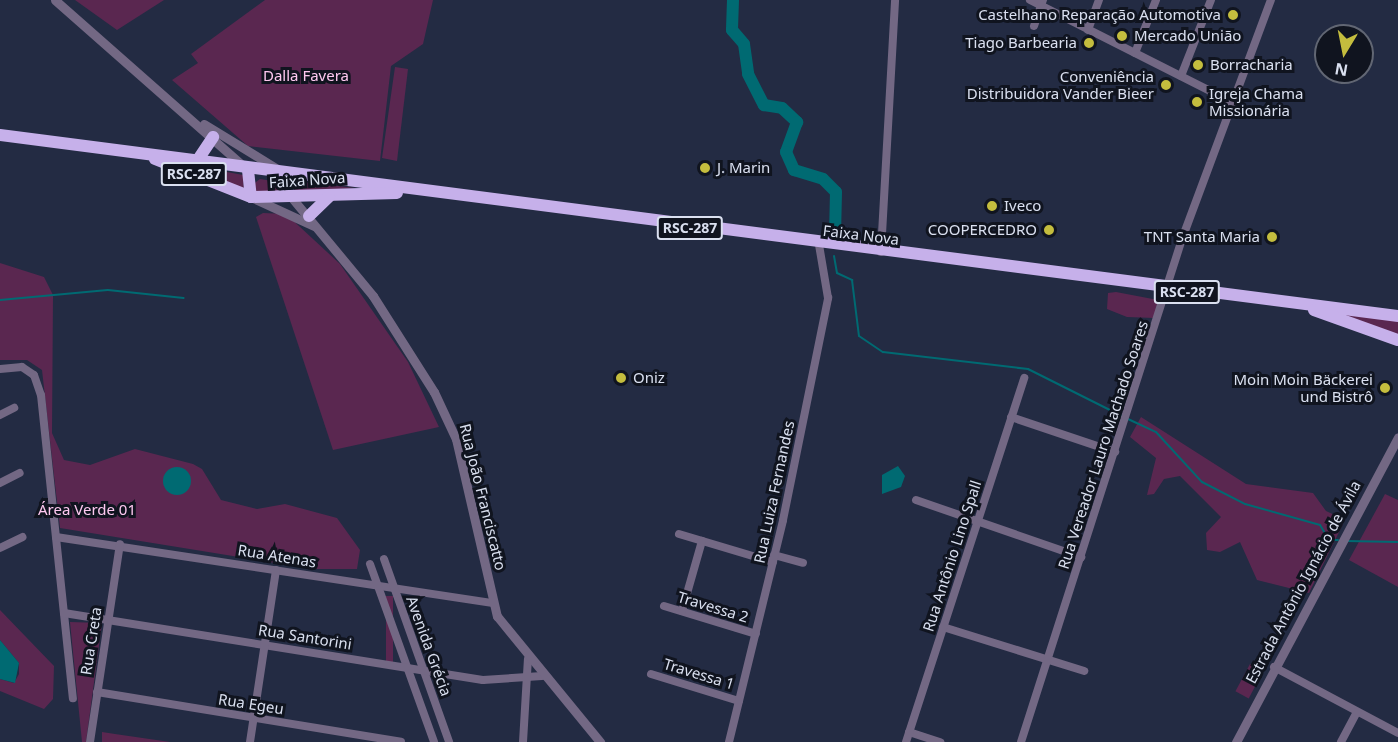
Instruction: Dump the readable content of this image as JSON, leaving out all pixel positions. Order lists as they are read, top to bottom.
{
  "streets": {
    "highway": ["RSC-287", "Faixa Nova"],
    "street": [
      "Rua Vereador Lauro Machado Soares",
      "Rua Luiza Fernandes",
      "Rua João Franciscatto",
      "Rua Atenas",
      "Rua Antônio Lino Spall",
      "Estrada Antônio Ignácio de Ávila",
      "Travessa 2",
      "Rua Santorini",
      "Rua Creta",
      "Avenida Grécia",
      "Travessa 1",
      "Rua Egeu"
    ]
  },
  "crossings": [
    ["RSC-287", "Faixa Nova"],
    ["RSC-287", "Rua João Franciscatto"],
    ["Faixa Nova", "Rua Vereador Lauro Machado Soares"],
    ["Faixa Nova", "Rua Luiza Fernandes"],
    ["Faixa Nova", "Rua João Franciscatto"],
    ["Rua Luiza Fernandes", "Travessa 2"],
    ["Rua Luiza Fernandes", "Travessa 1"],
    ["Rua João Franciscatto", "Rua Atenas"],
    ["Rua João Franciscatto", "Rua Santorini"],
    ["Rua Atenas", "Rua Creta"],
    ["Rua Atenas", "Avenida Grécia"],
    ["Rua Santorini", "Rua Creta"],
    ["Rua Santorini", "Avenida Grécia"],
    ["Rua Creta", "Rua Egeu"]
  ],
  "parks": ["Dalla Favera", "Área Verde 01"],
  "places": [
    "Castelhano Reparação Automotiva",
    "Mercado União",
    "Tiago Barbearia",
    "Borracharia",
    "Conveniência Distribuidora Vander Bieer",
    "Igreja Chama Missionária",
    "J. Marin",
    "Iveco",
    "COOPERCEDRO",
    "TNT Santa Maria",
    "Oniz",
    "Moin Moin Bäckerei und Bistrô"
  ],
  "north": "bottom"
}
